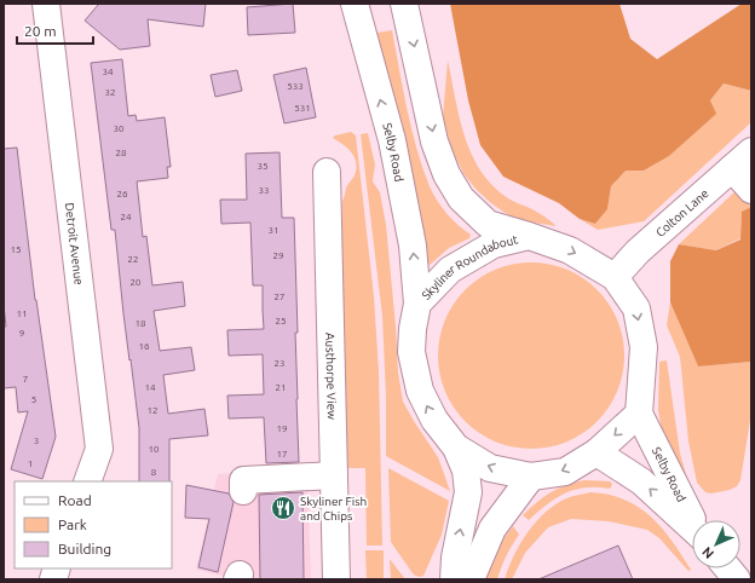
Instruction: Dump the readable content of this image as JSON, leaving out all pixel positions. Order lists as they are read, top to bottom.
{
  "streets": {
    "main road": [
      "Selby Road",
      "Colton Lane",
      "Detroit Avenue",
      "Skyliner Roundabout",
      "Austhorpe View"
    ]
  },
  "crossings": [
    ["Selby Road", "Skyliner Roundabout"],
    ["Colton Lane", "Skyliner Roundabout"]
  ],
  "places": {
    "restaurant": ["Skyliner Fish and Chips"]
  },
  "house_numbers": [
    "34",
    "533",
    "32",
    "531",
    "30",
    "28",
    "35",
    "33",
    "26",
    "24",
    "31",
    "15",
    "29",
    "22",
    "20",
    "27",
    "11",
    "25",
    "18",
    "9",
    "16",
    "23",
    "7",
    "14",
    "21",
    "5",
    "12",
    "19",
    "3",
    "10",
    "17",
    "1",
    "8"
  ],
  "legend": ["Road", "Park", "Building"],
  "scale_bar": "20 m",
  "north": "bottom left"
}
